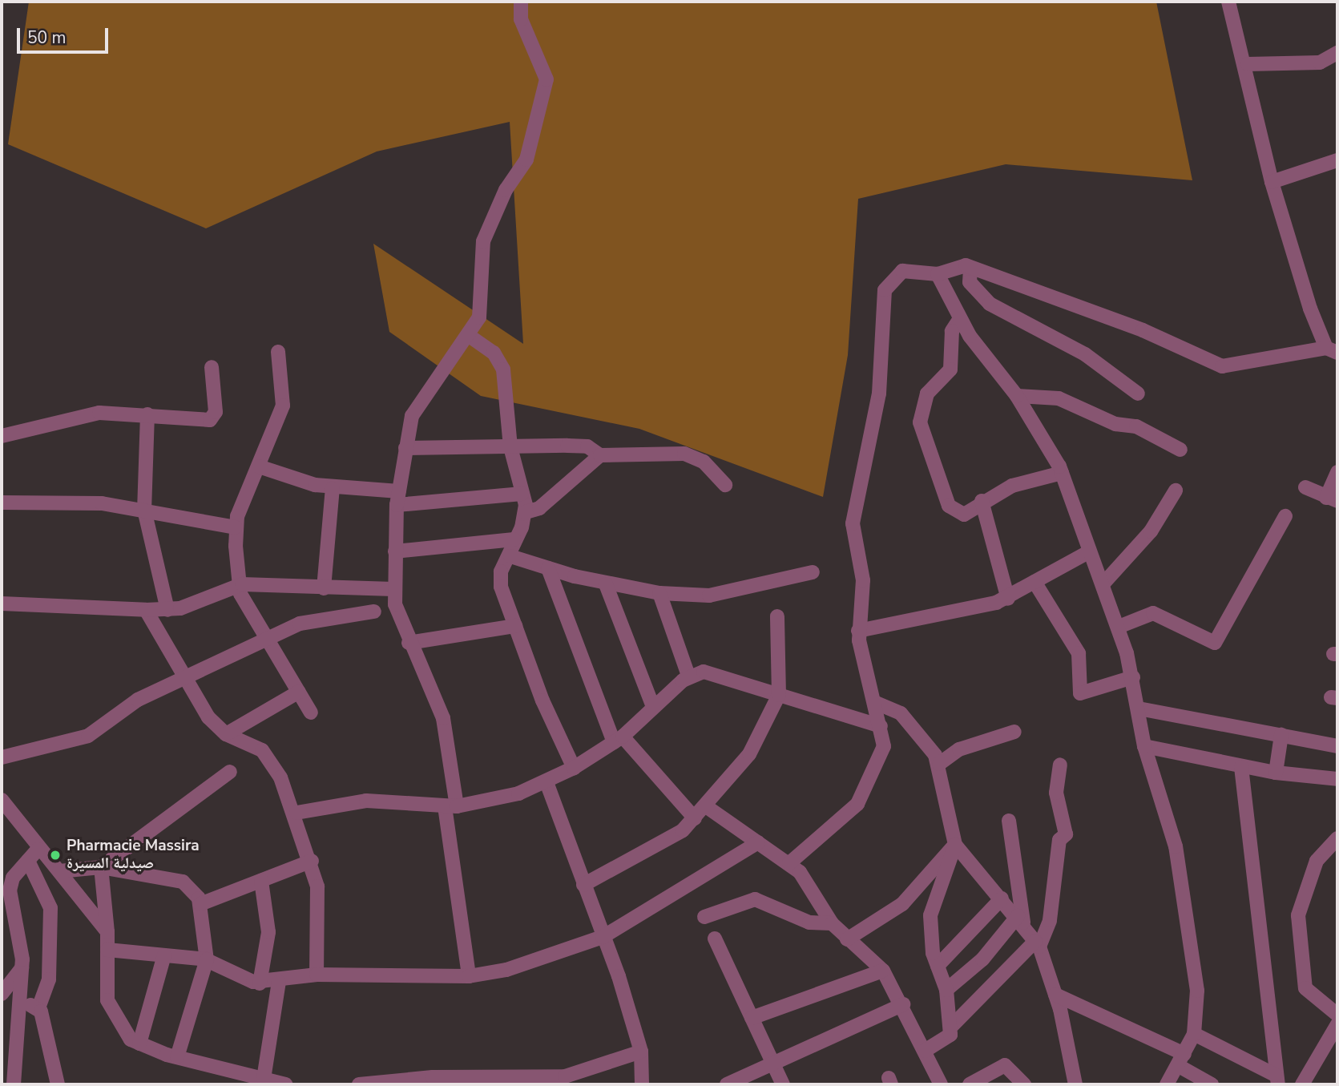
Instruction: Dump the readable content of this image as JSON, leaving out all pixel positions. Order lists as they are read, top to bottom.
{
  "places": ["Pharmacie Massira صيدلية المسيرة"],
  "scale_bar": "50 m"
}
